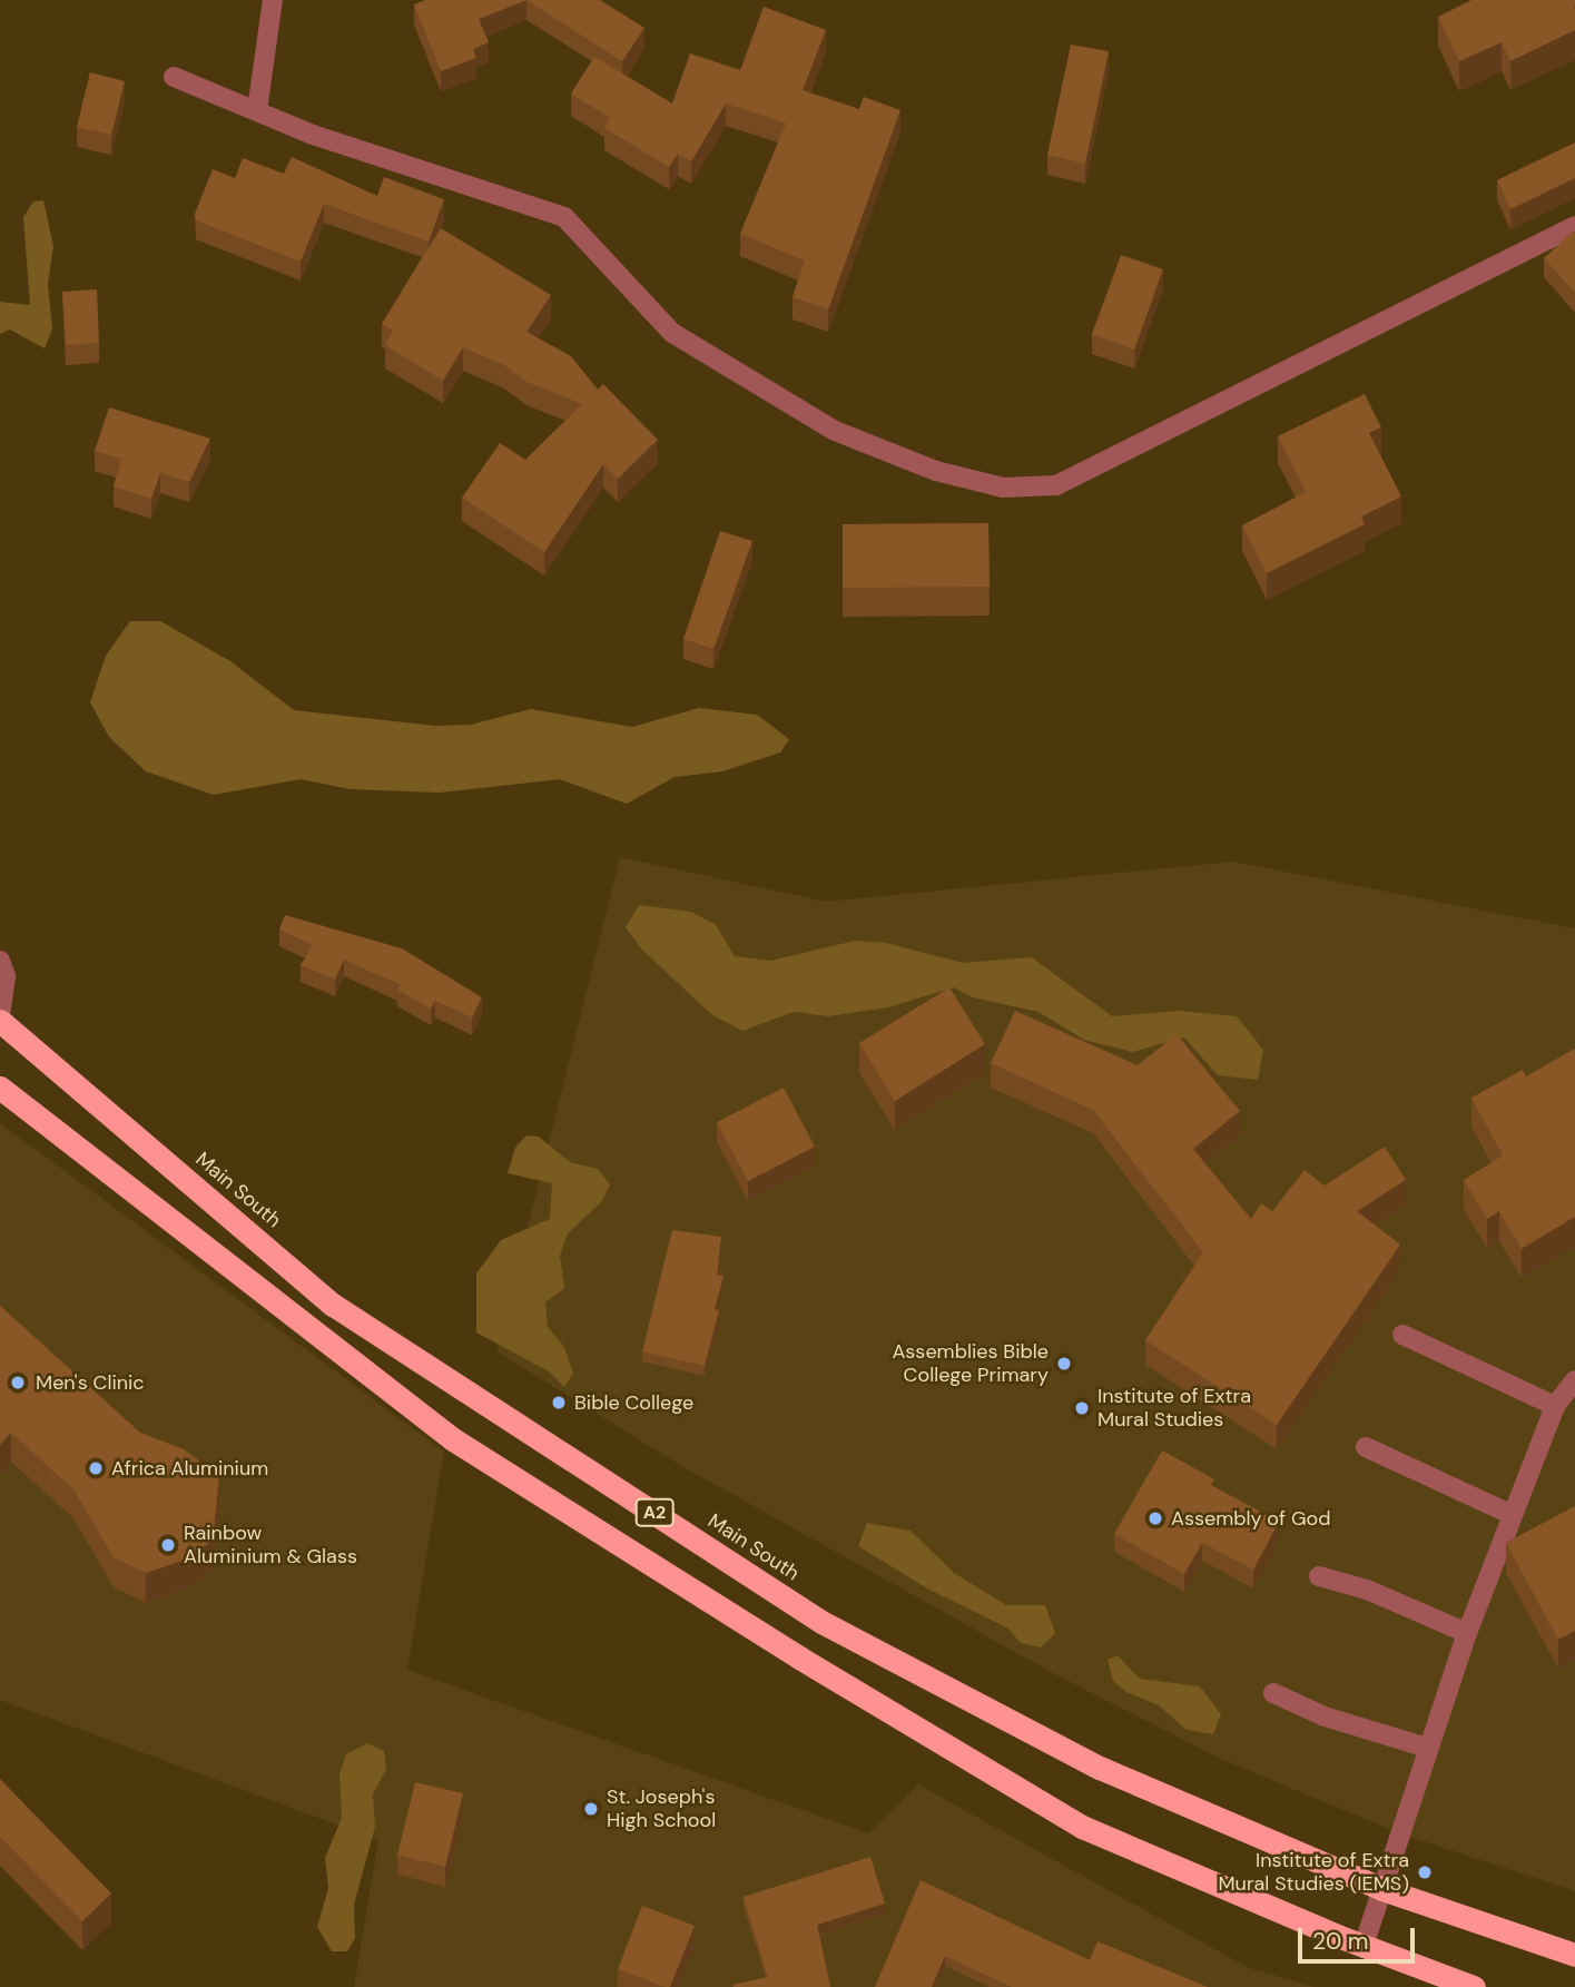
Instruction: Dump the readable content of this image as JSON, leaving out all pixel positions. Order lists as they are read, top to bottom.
{
  "streets": {
    "highway": ["Main South", "A2"]
  },
  "places": [
    "Assemblies Bible College Primary",
    "Men's Clinic",
    "Bible College",
    "Institute of Extra Mural Studies",
    "Africa Aluminium",
    "Assembly of God",
    "Rainbow Aluminium & Glass",
    "St. Joseph's High School",
    "Institute of Extra Mural Studies (IEMS)"
  ],
  "scale_bar": "20 m"
}
